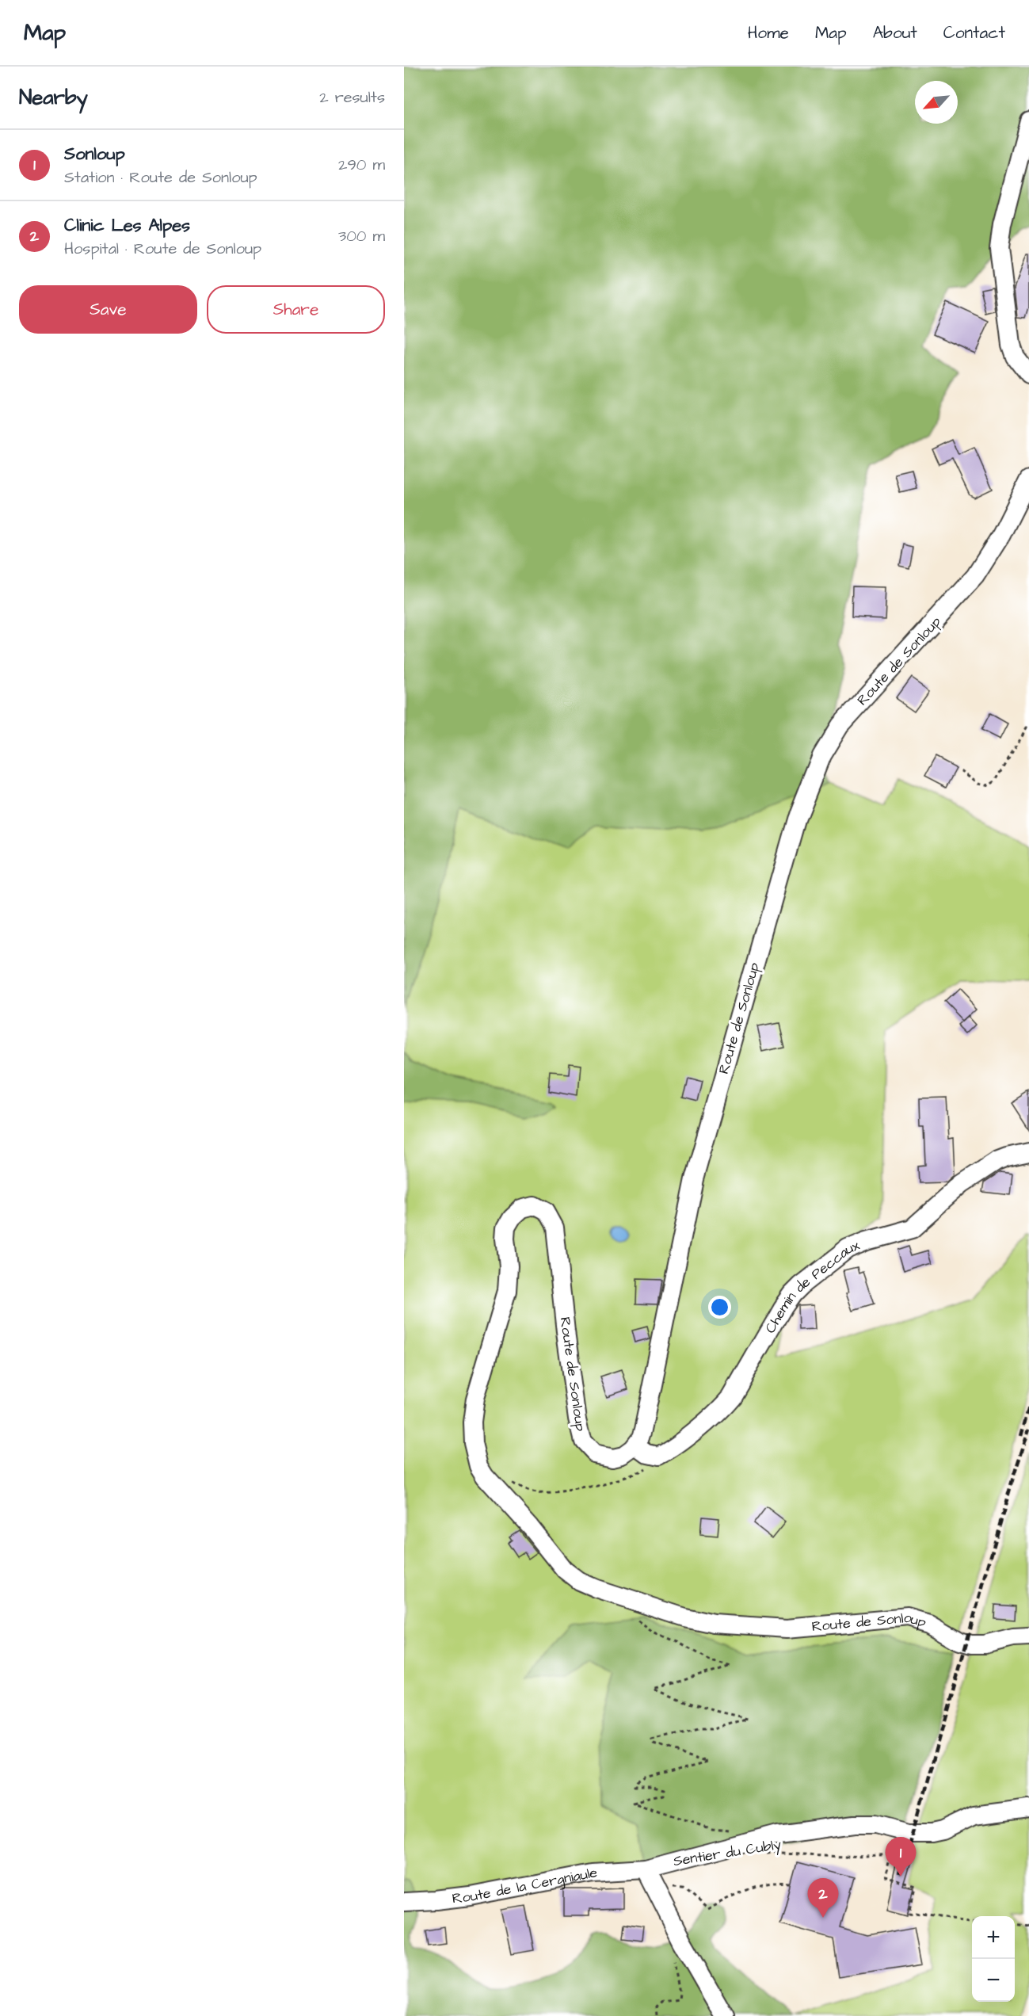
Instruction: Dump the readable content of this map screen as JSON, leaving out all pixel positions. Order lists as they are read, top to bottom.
{
  "streets": {
    "street": ["Route de Sonloup", "Chemin de Peccaux", "Route de la Cergniaule"],
    "path": ["Sentier du Cubly"]
  },
  "north": "bottom left",
  "page": {
    "header": "Map",
    "nav": [
      "Home",
      "Map",
      "About",
      "Contact"
    ],
    "heading": ["Nearby", "2 results"],
    "list": [
      {
        "mark": "1",
        "name": "Sonloup",
        "note": "Station · Route de Sonloup",
        "value": "290 m"
      },
      {
        "mark": "2",
        "name": "Clinic Les Alpes",
        "note": "Hospital · Route de Sonloup",
        "value": "300 m"
      }
    ],
    "buttons": ["Save", "Share"],
    "pins": ["1", "2"],
    "map_buttons": ["+", "−"]
  }
}
